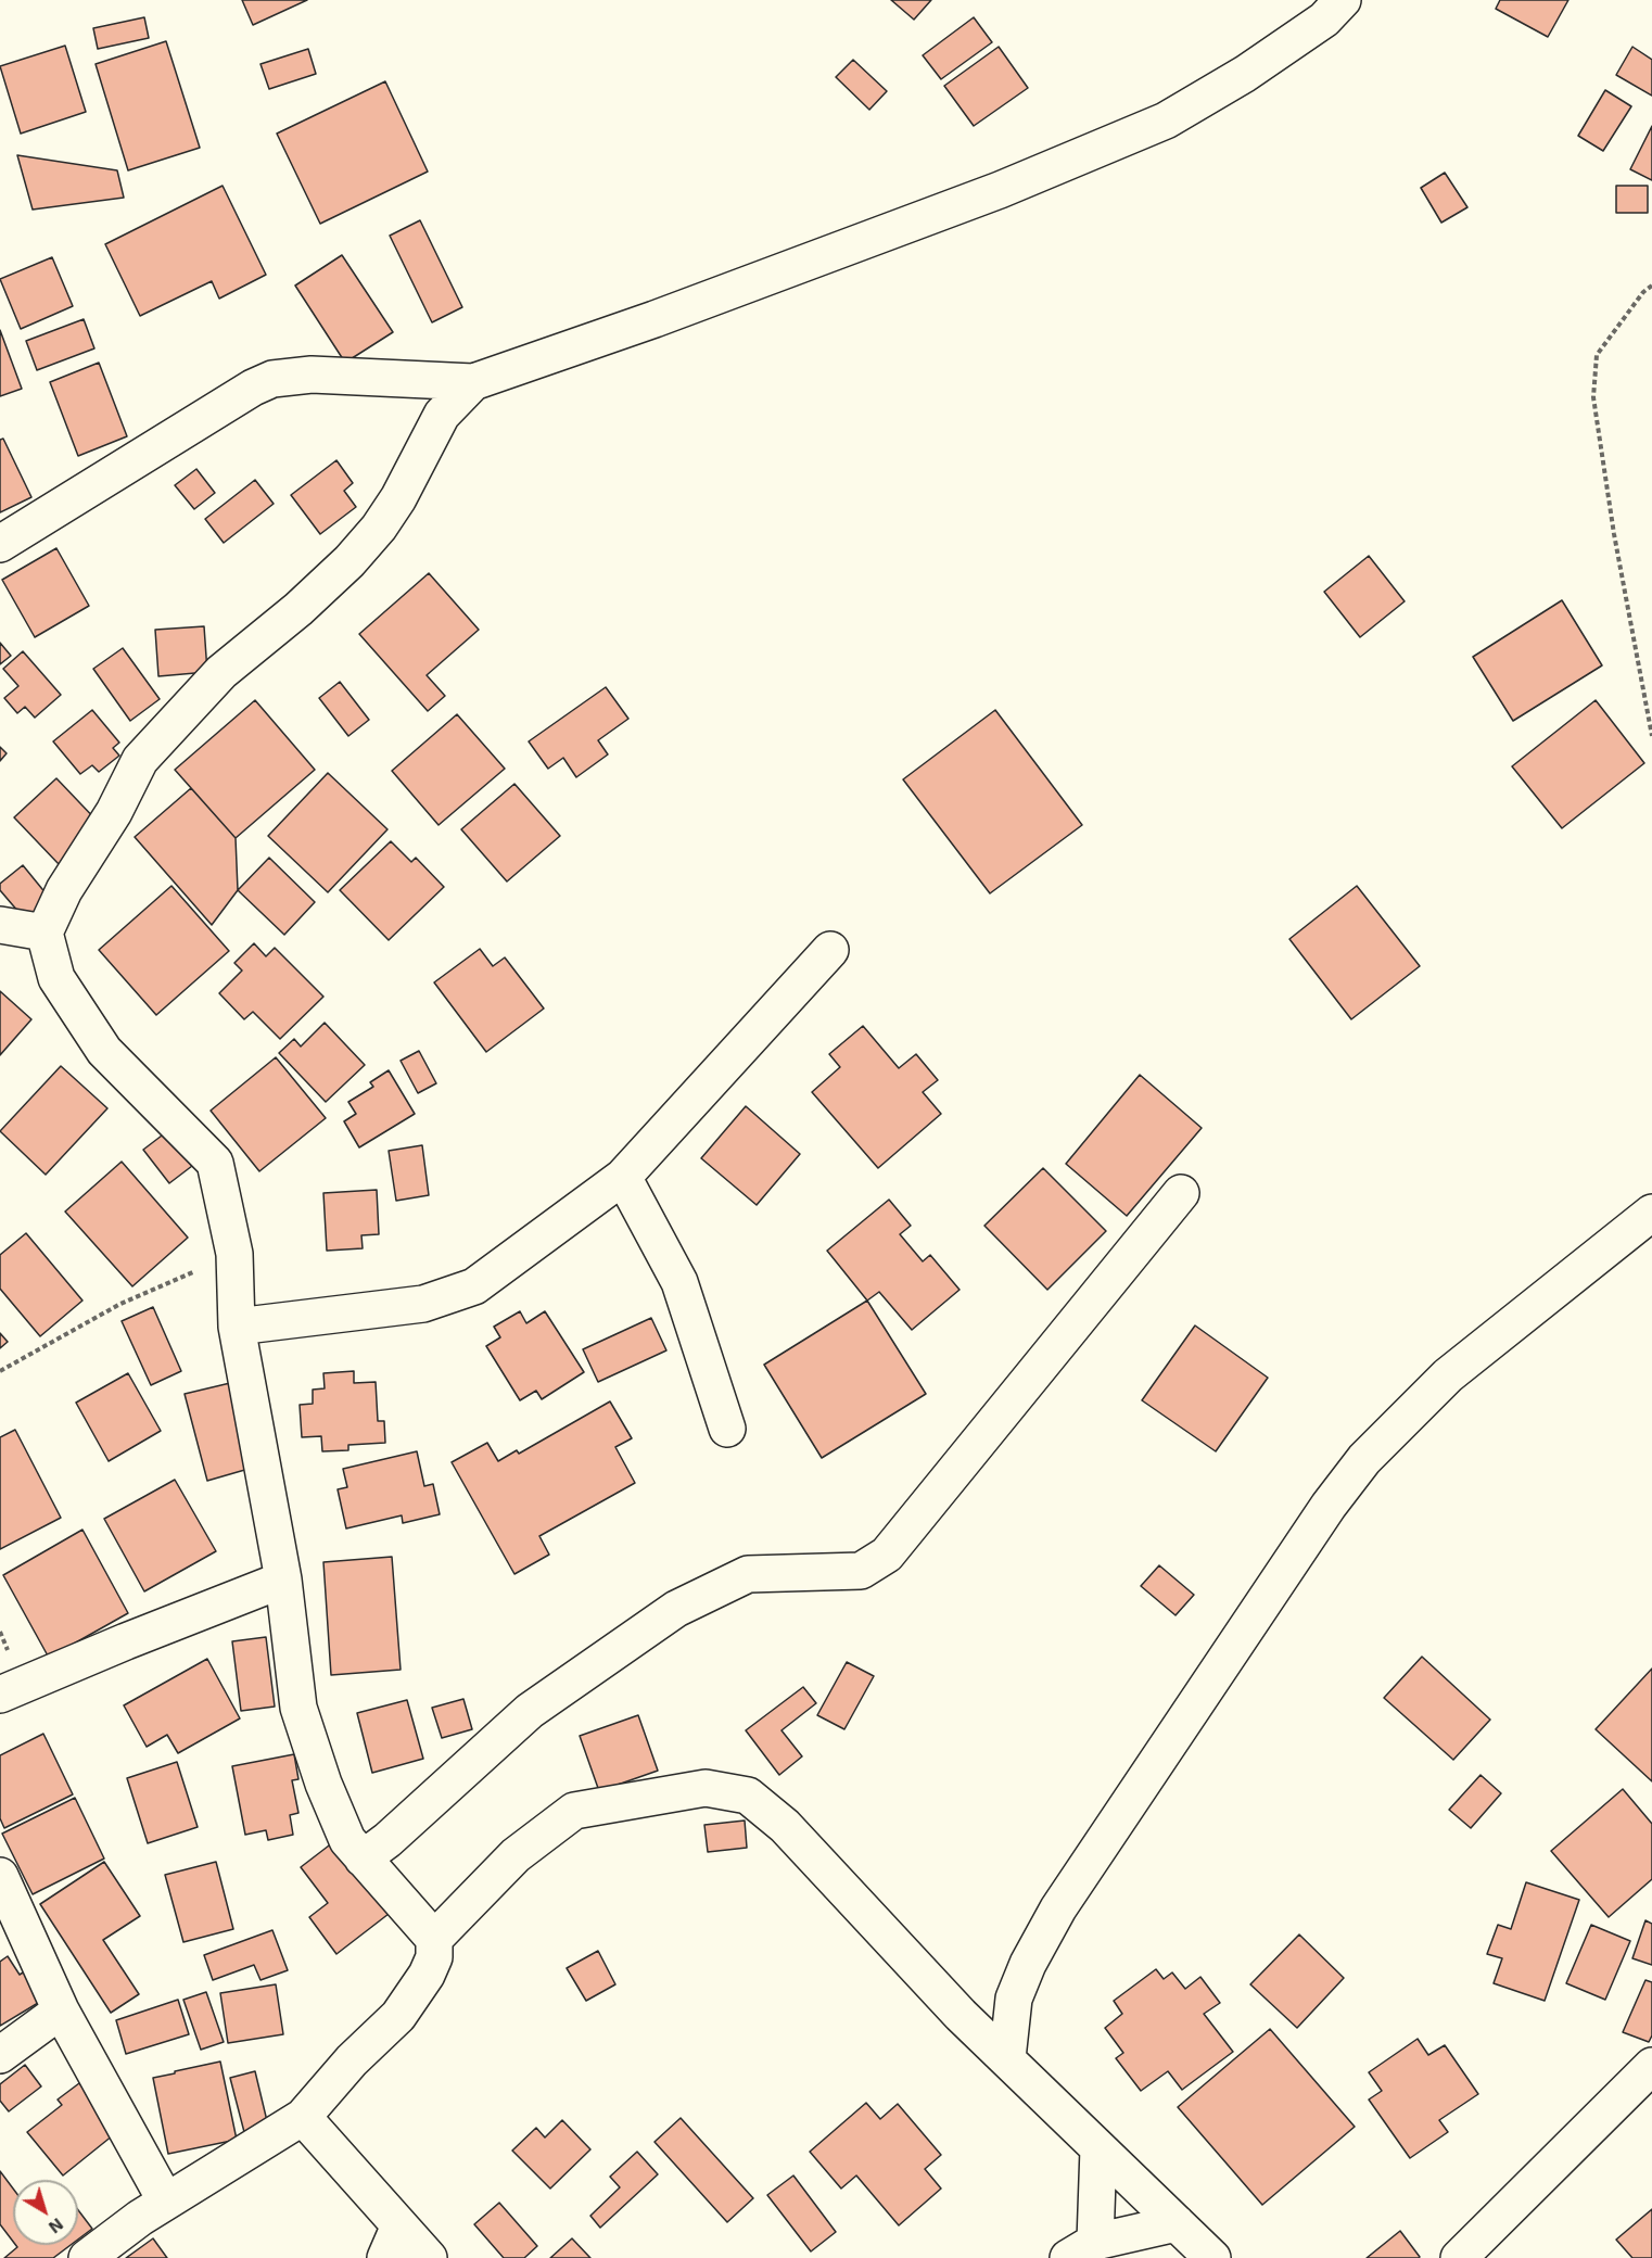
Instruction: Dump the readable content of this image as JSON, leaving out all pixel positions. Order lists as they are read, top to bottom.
{
  "north": "bottom right"
}
